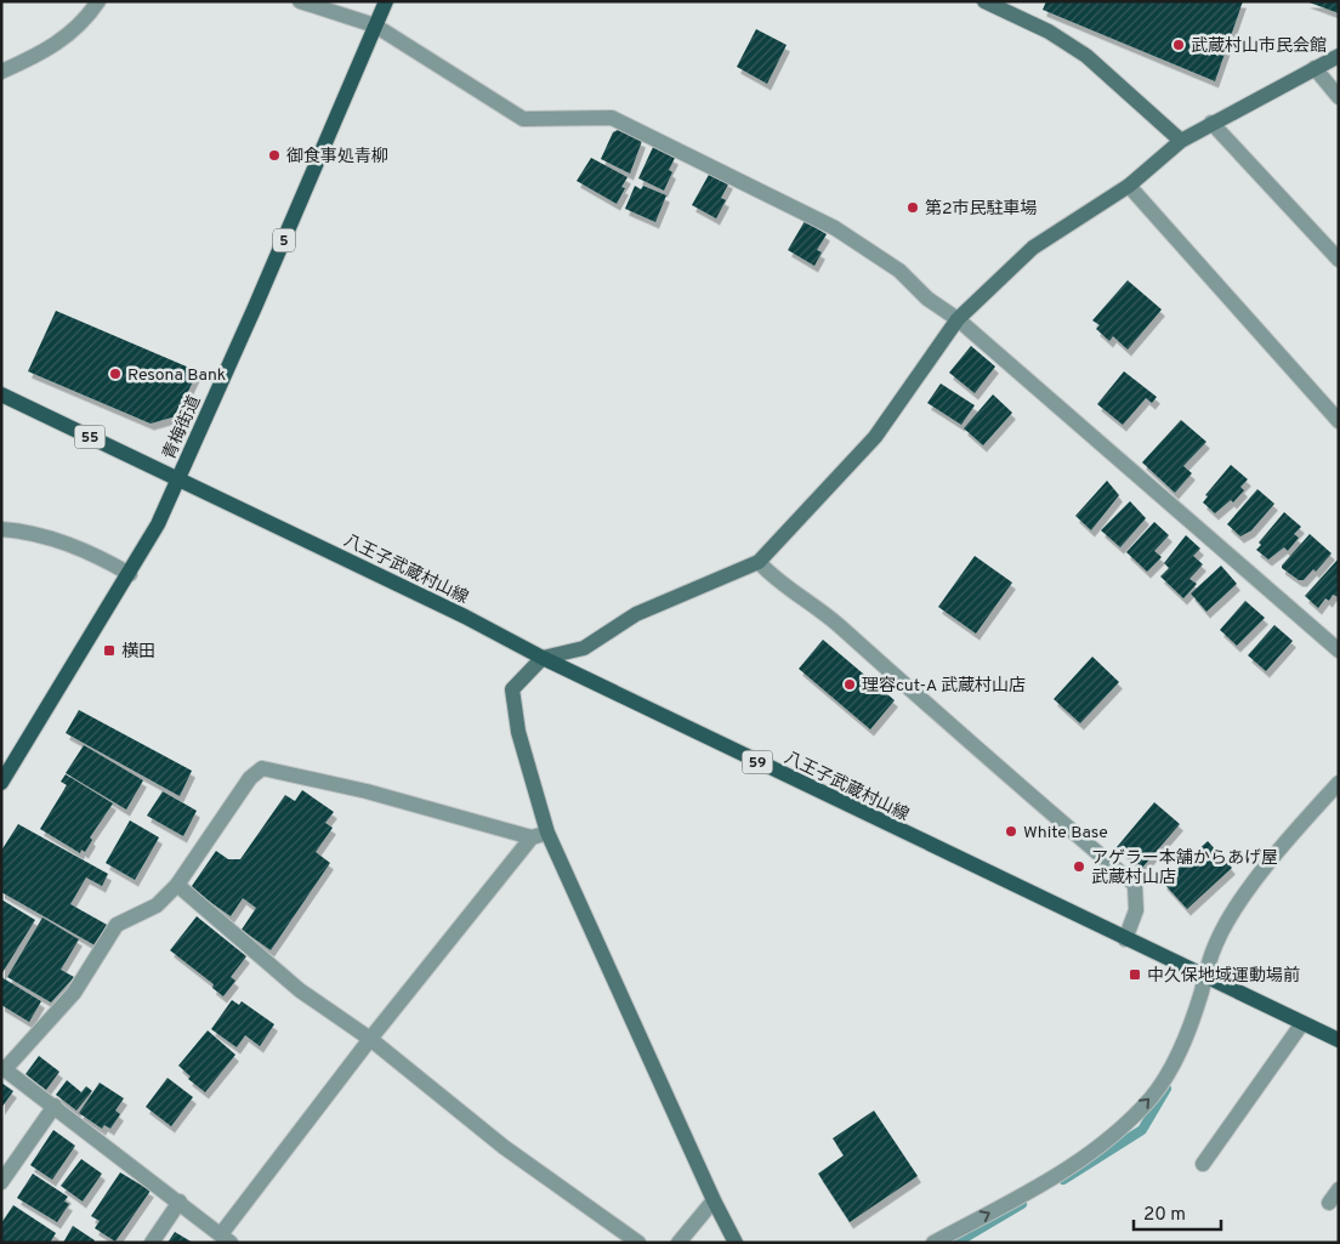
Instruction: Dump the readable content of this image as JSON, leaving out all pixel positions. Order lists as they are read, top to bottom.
{
  "streets": {
    "main road": [
      "5",
      "青梅街道",
      "55",
      "八王子武蔵村山線",
      "59"
    ]
  },
  "crossings": [
    ["青梅街道", "55"],
    ["青梅街道", "八王子武蔵村山線"],
    ["55", "八王子武蔵村山線"]
  ],
  "places": {
    "other": [
      "武蔵村山市民会館",
      "御食事処青柳",
      "第2市民駐車場",
      "Resona Bank",
      "理容cut-A 武蔵村山店",
      "White Base",
      "アゲラー本舗からあげ屋 武蔵村山店"
    ],
    "transit": ["横田", "中久保地域運動場前"]
  },
  "scale_bar": "20 m"
}
